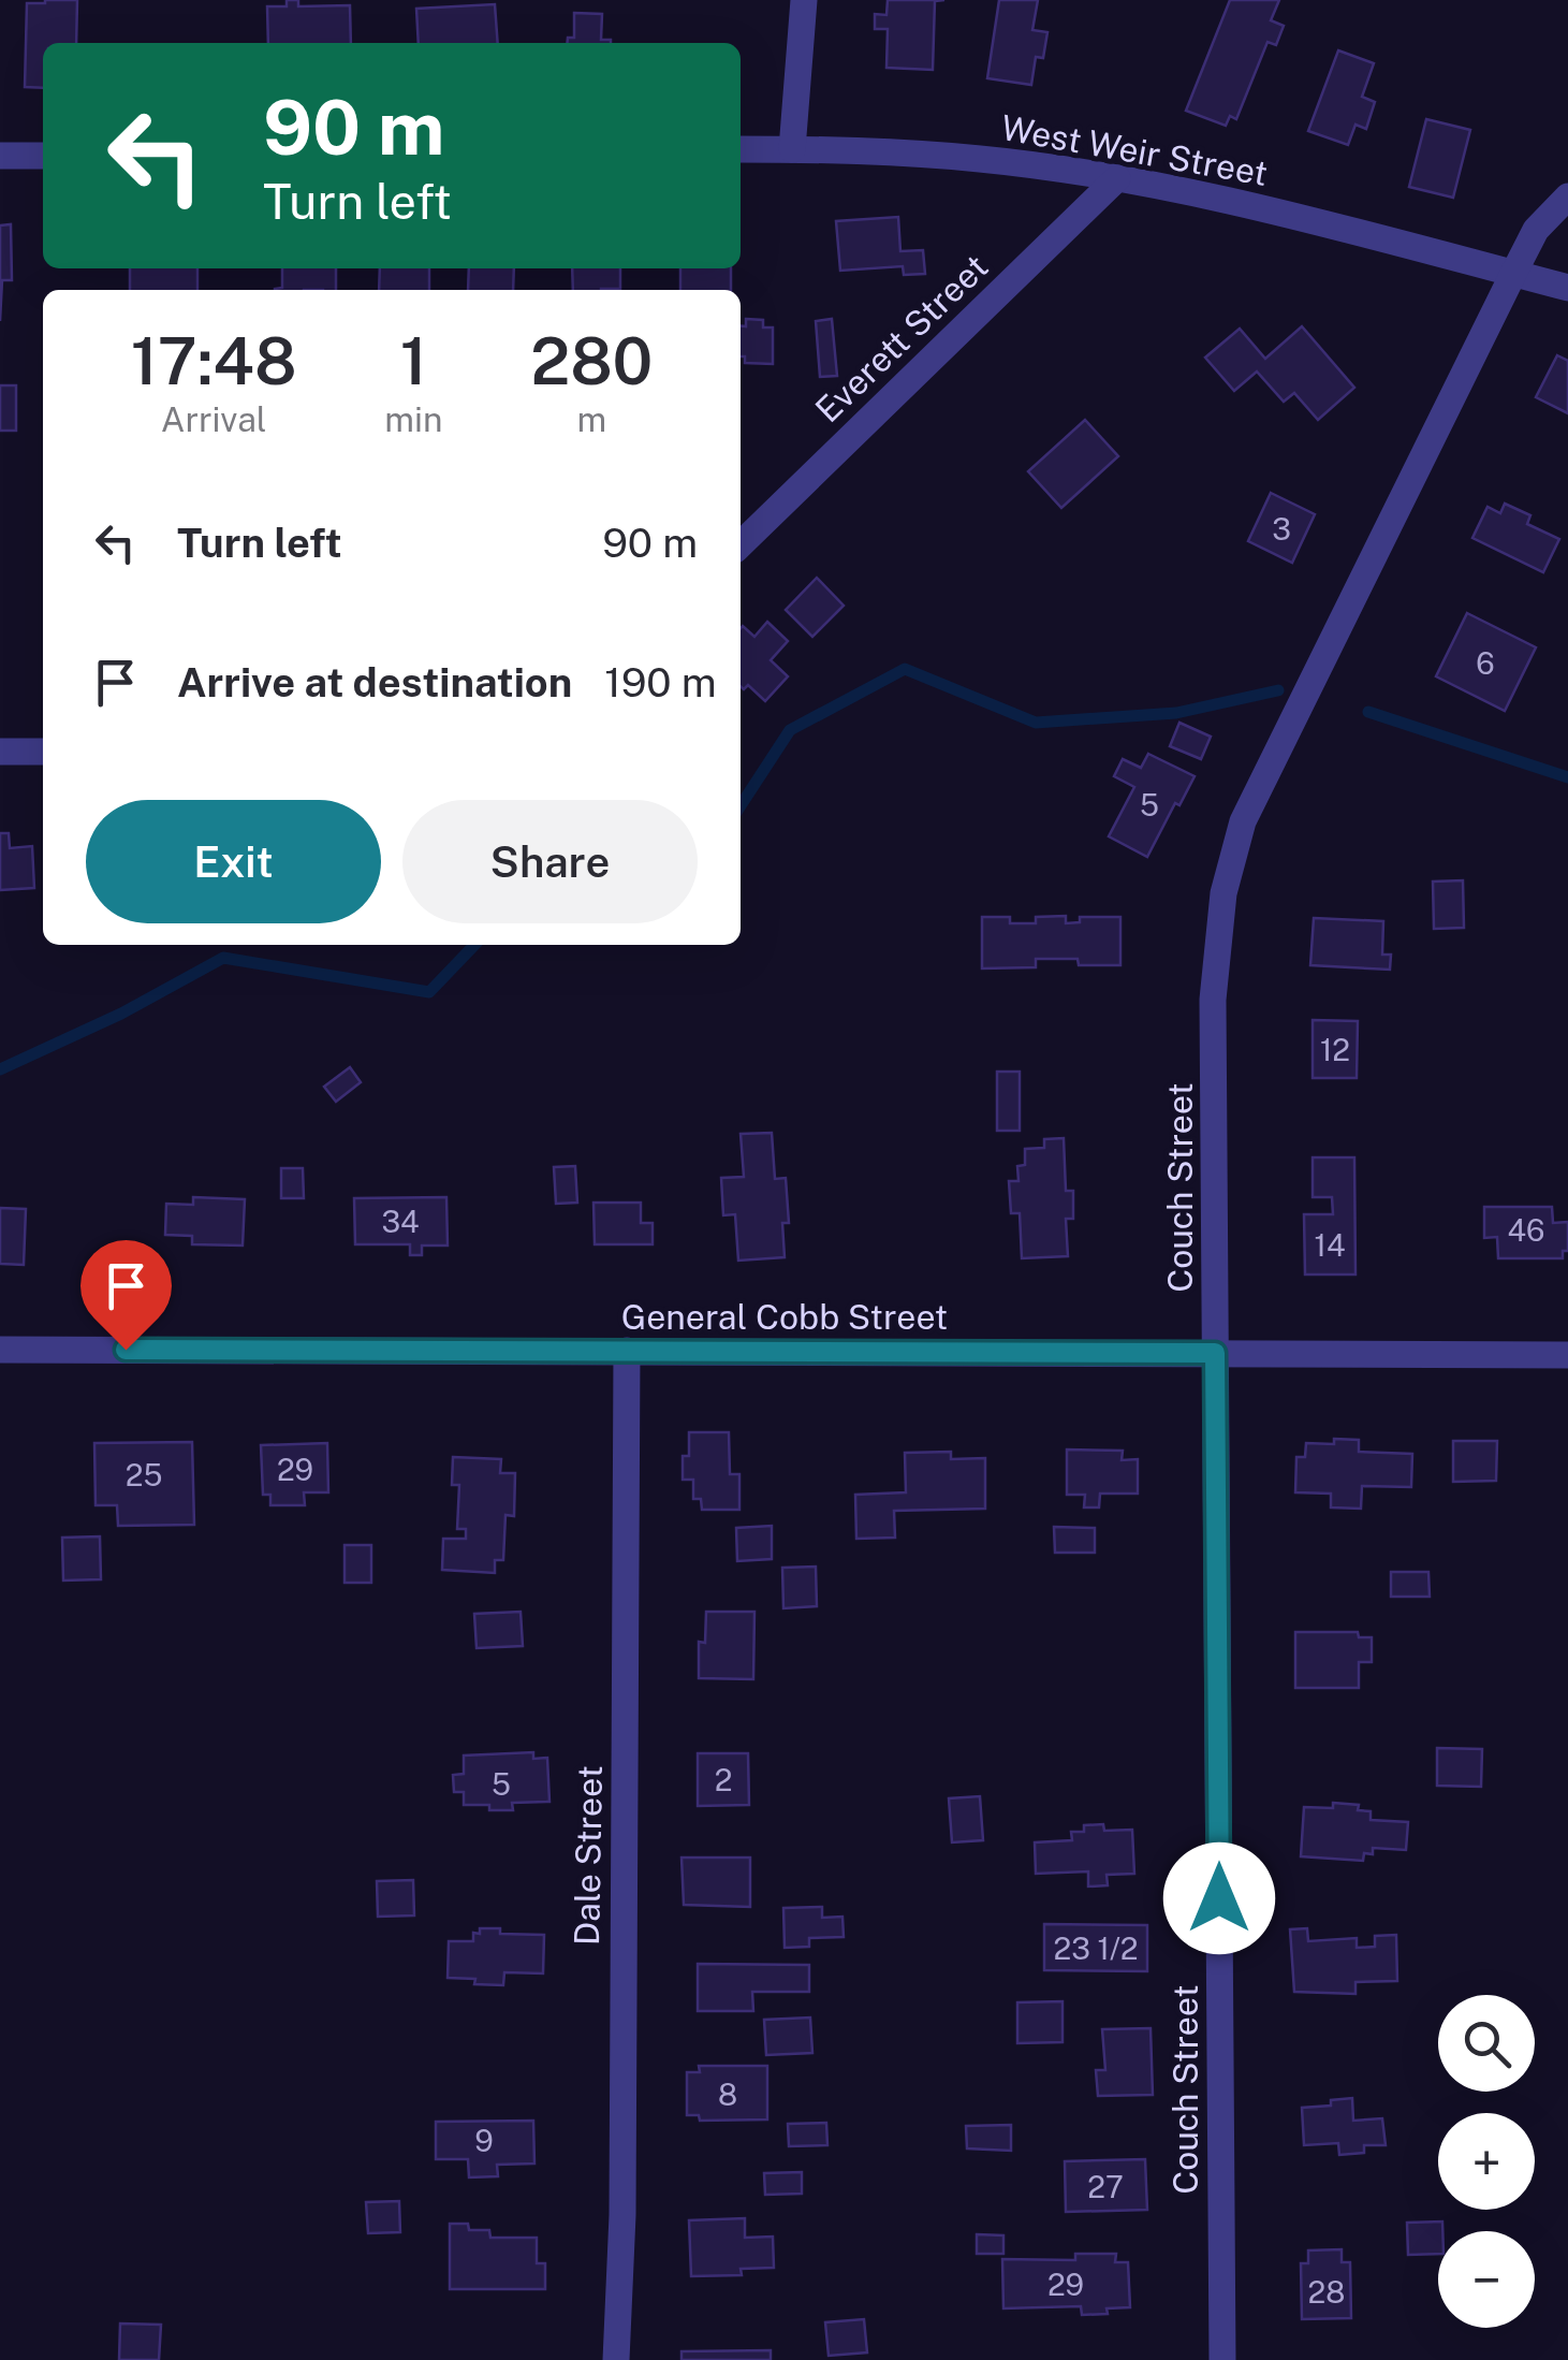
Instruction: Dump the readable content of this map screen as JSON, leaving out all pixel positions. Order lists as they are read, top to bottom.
{
  "streets": {
    "street": [
      "West Weir Street",
      "Everett Street",
      "Couch Street",
      "General Cobb Street",
      "Dale Street"
    ]
  },
  "crossings": [
    ["West Weir Street", "Everett Street"],
    ["West Weir Street", "Couch Street"],
    ["Couch Street", "General Cobb Street"],
    ["General Cobb Street", "Dale Street"]
  ],
  "house_numbers": [
    "3",
    "6",
    "5",
    "12",
    "34",
    "46",
    "14",
    "29",
    "25",
    "2",
    "5",
    "23 1/2",
    "8",
    "9",
    "27",
    "29",
    "28"
  ],
  "page": {
    "turn": ["90 m", "Turn left"],
    "eta": [
      "17:48",
      "Arrival",
      "1",
      "min",
      "280",
      "m"
    ],
    "list": [
      {
        "name": "Turn left",
        "value": "90 m"
      },
      {
        "name": "Arrive at destination",
        "value": "190 m"
      }
    ],
    "buttons": ["Exit", "Share"],
    "map_buttons": ["+", "−"]
  }
}
